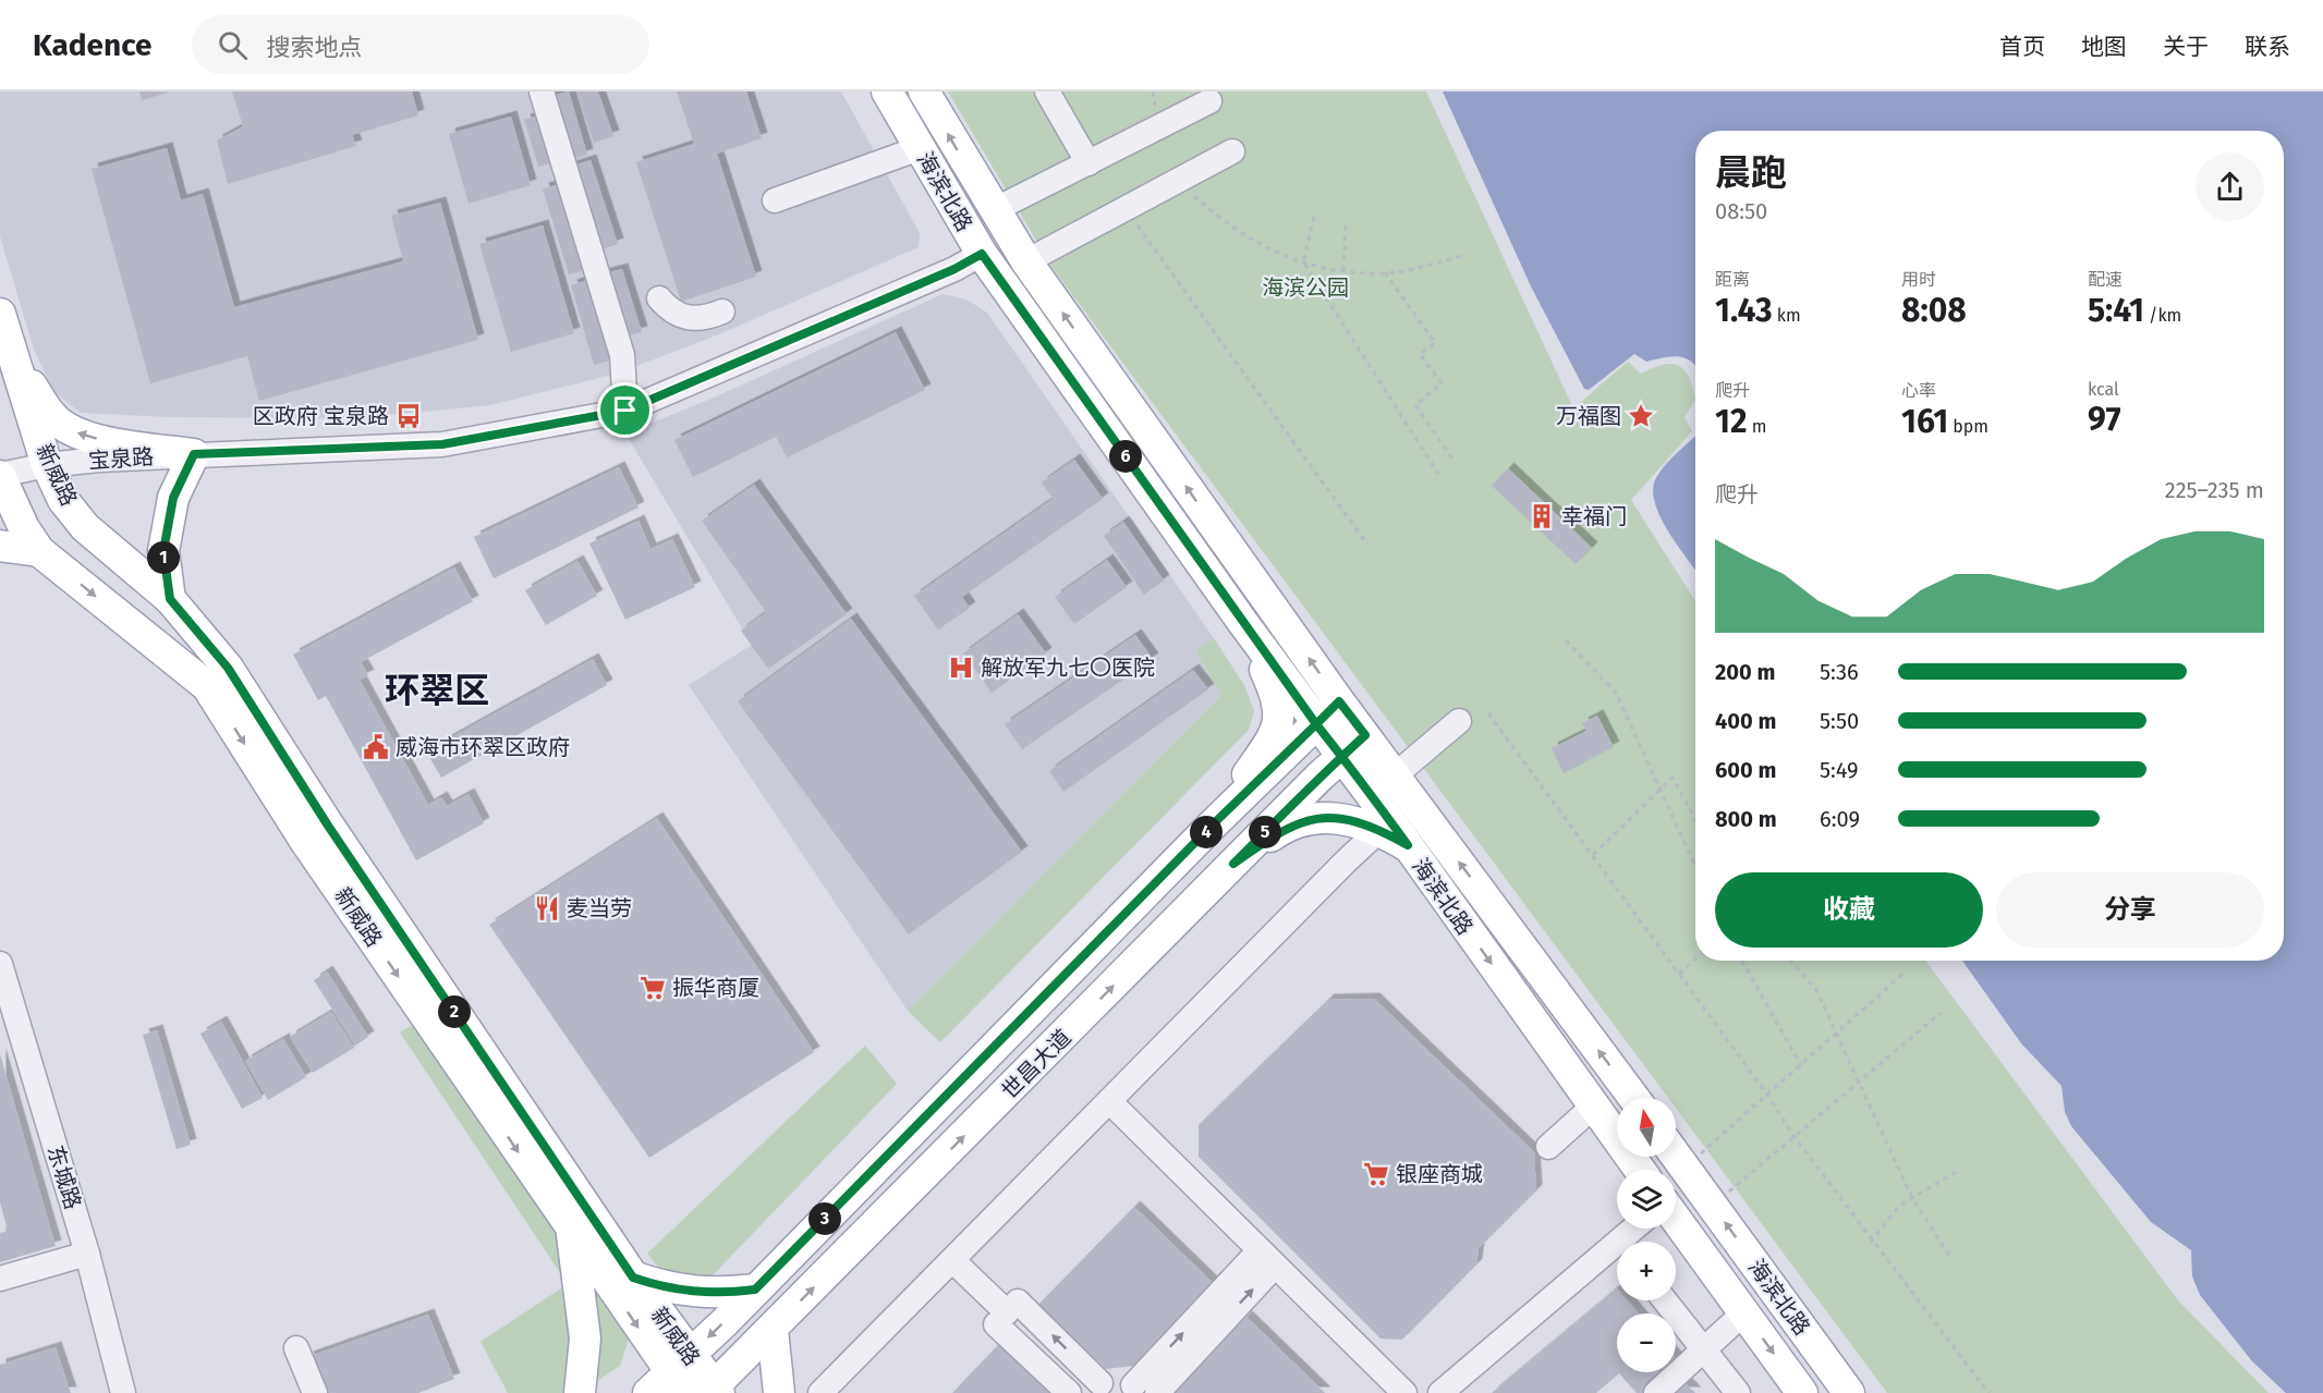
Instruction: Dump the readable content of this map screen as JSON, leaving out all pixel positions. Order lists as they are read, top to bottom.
{
  "streets": {
    "main road": ["海滨北路", "新威路", "世昌大道"],
    "street": ["宝泉路", "东城路"]
  },
  "crossings": [
    ["海滨北路", "宝泉路"],
    ["海滨北路", "世昌大道"],
    ["宝泉路", "新威路"],
    ["新威路", "世昌大道"]
  ],
  "districts": ["环翠区"],
  "parks": ["海滨公园"],
  "places": {
    "bus stop": ["区政府 宝泉路"],
    "place": ["万福图"],
    "building": ["幸福门"],
    "hospital": ["解放军九七〇医院"],
    "public building": ["威海市环翠区政府"],
    "restaurant": ["麦当劳"],
    "supermarket": ["振华商厦", "银座商城"]
  },
  "north": "top",
  "page": {
    "header": "Kadence",
    "search": "搜索地点",
    "nav": [
      "首页",
      "地图",
      "关于",
      "联系"
    ],
    "heading": ["晨跑", "08:50"],
    "stats": [
      ["距离", "1.43 km"],
      ["用时", "8:08"],
      ["配速", "5:41 /km"],
      ["爬升", "12 m"],
      ["心率", "161 bpm"],
      ["kcal", "97"]
    ],
    "pins": [
      "6",
      "1",
      "4",
      "5",
      "2",
      "3"
    ],
    "chart": ["爬升", "225–235 m"],
    "list": [
      {
        "name": "200 m",
        "note": "5:36"
      },
      {
        "name": "400 m",
        "note": "5:50"
      },
      {
        "name": "600 m",
        "note": "5:49"
      },
      {
        "name": "800 m",
        "note": "6:09"
      }
    ],
    "buttons": ["收藏", "分享"],
    "map_buttons": ["+", "−"]
  }
}
